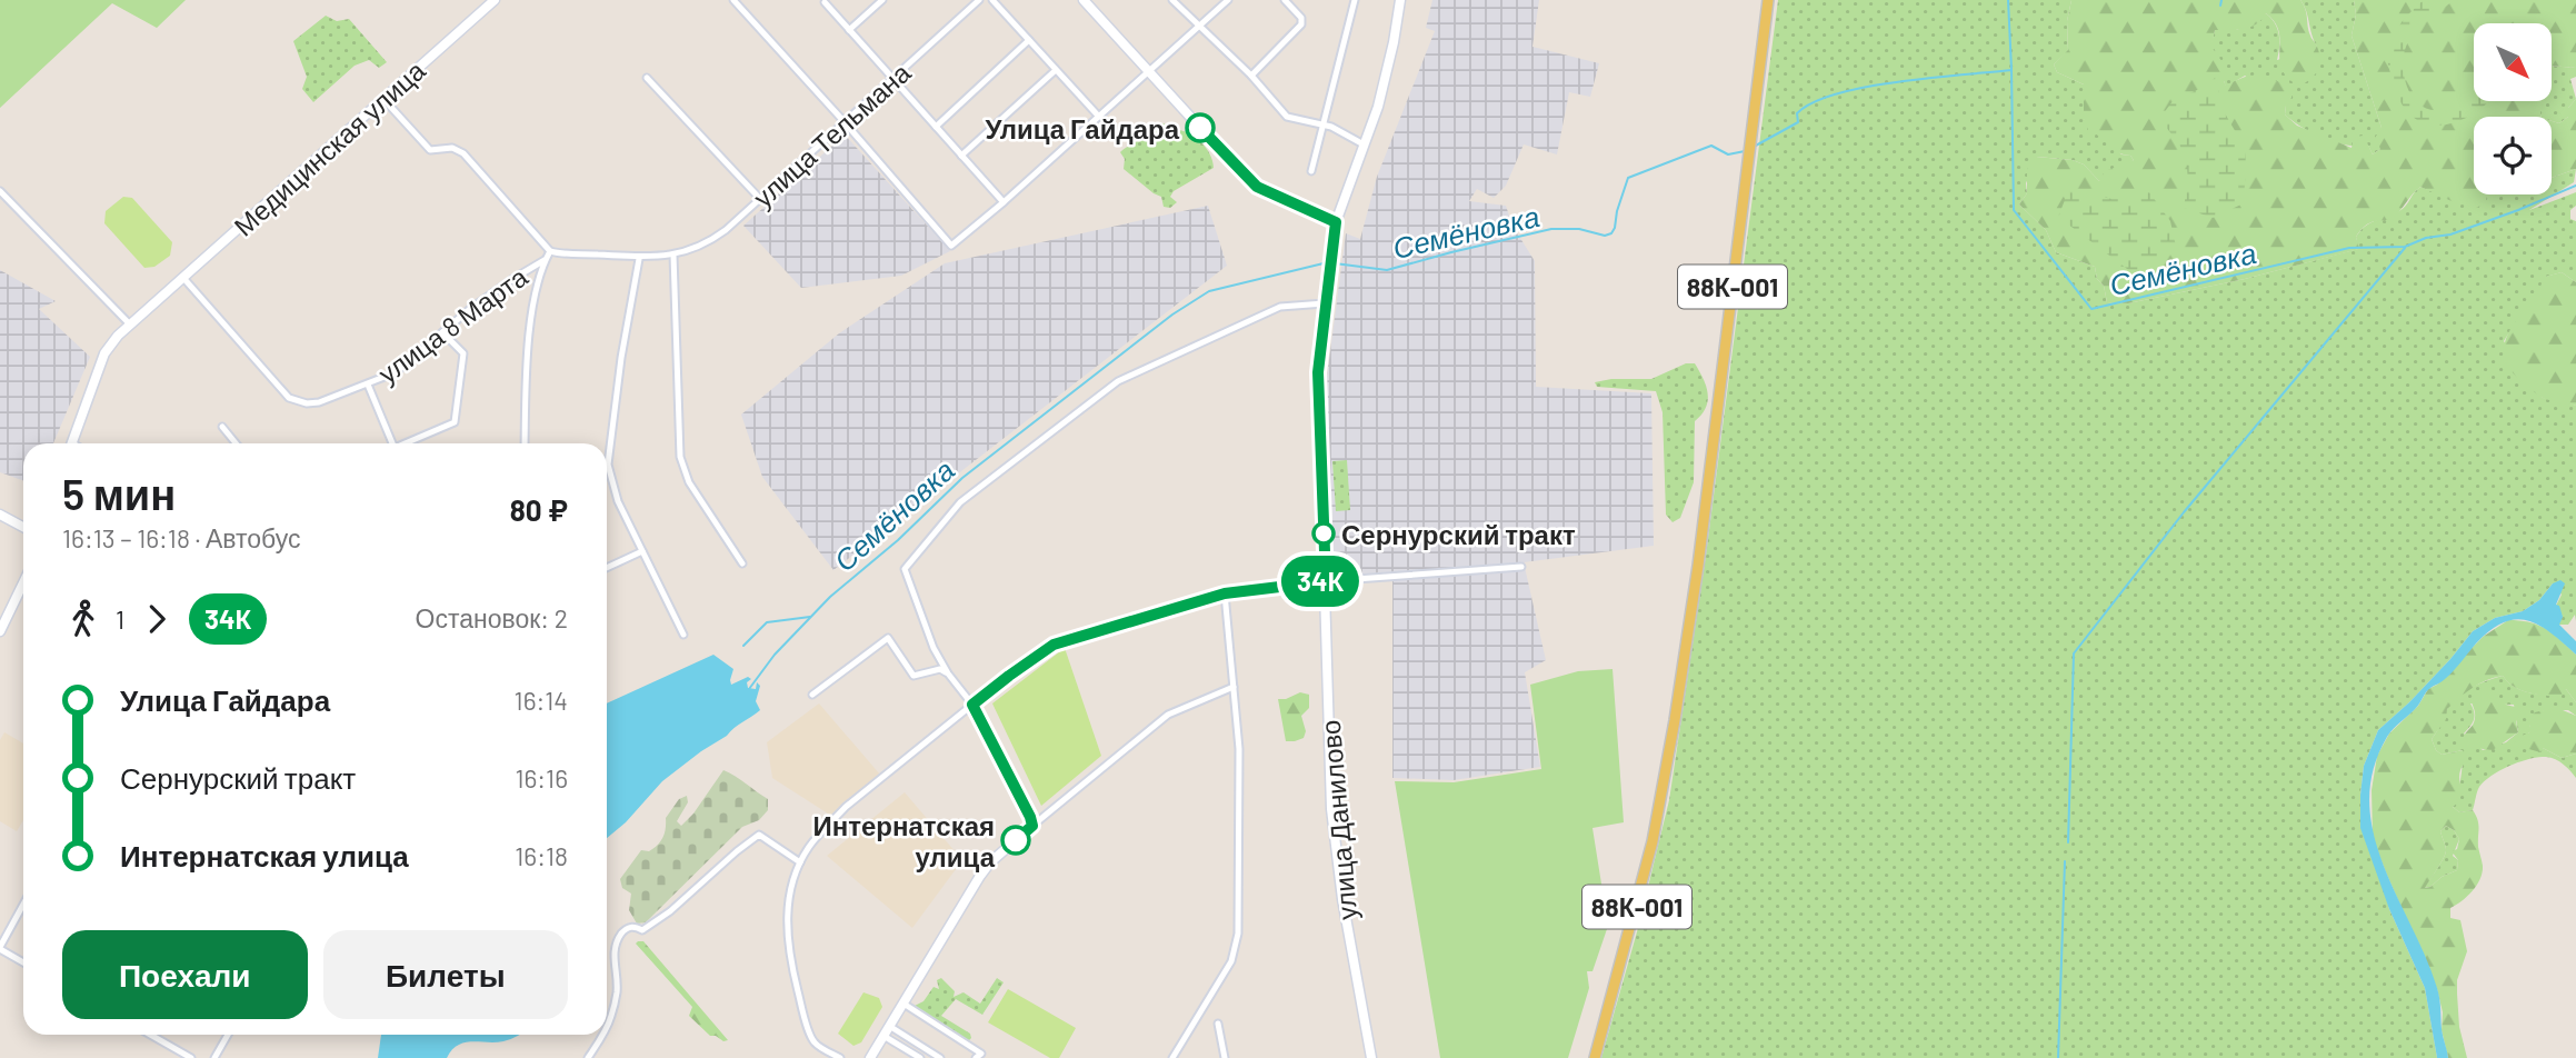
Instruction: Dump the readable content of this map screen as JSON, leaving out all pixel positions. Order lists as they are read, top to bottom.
{
  "streets": {
    "main road": ["Медицинская улица", "88К-001", "улица Данилово"],
    "street": ["улица Тельмана", "улица 8 Марта"]
  },
  "crossings": [
    ["Медицинская улица", "улица 8 Марта"]
  ],
  "water": ["Семёновка"],
  "places": ["Улица Гайдара", "Сернурский тракт", "Интернатская улица"],
  "lines": ["bus line 34К"],
  "north": "bottom right",
  "page": {
    "on_map": "34К",
    "heading": ["5 мин", "16:13 – 16:18 · Автобус", "80 ₽"],
    "legs": ["1", "34К", "Остановок: 2"],
    "list": [
      {
        "name": "Улица Гайдара",
        "value": "16:14"
      },
      {
        "name": "Сернурский тракт",
        "value": "16:16"
      },
      {
        "name": "Интернатская улица",
        "value": "16:18"
      }
    ],
    "buttons": ["Поехали", "Билеты"]
  }
}
